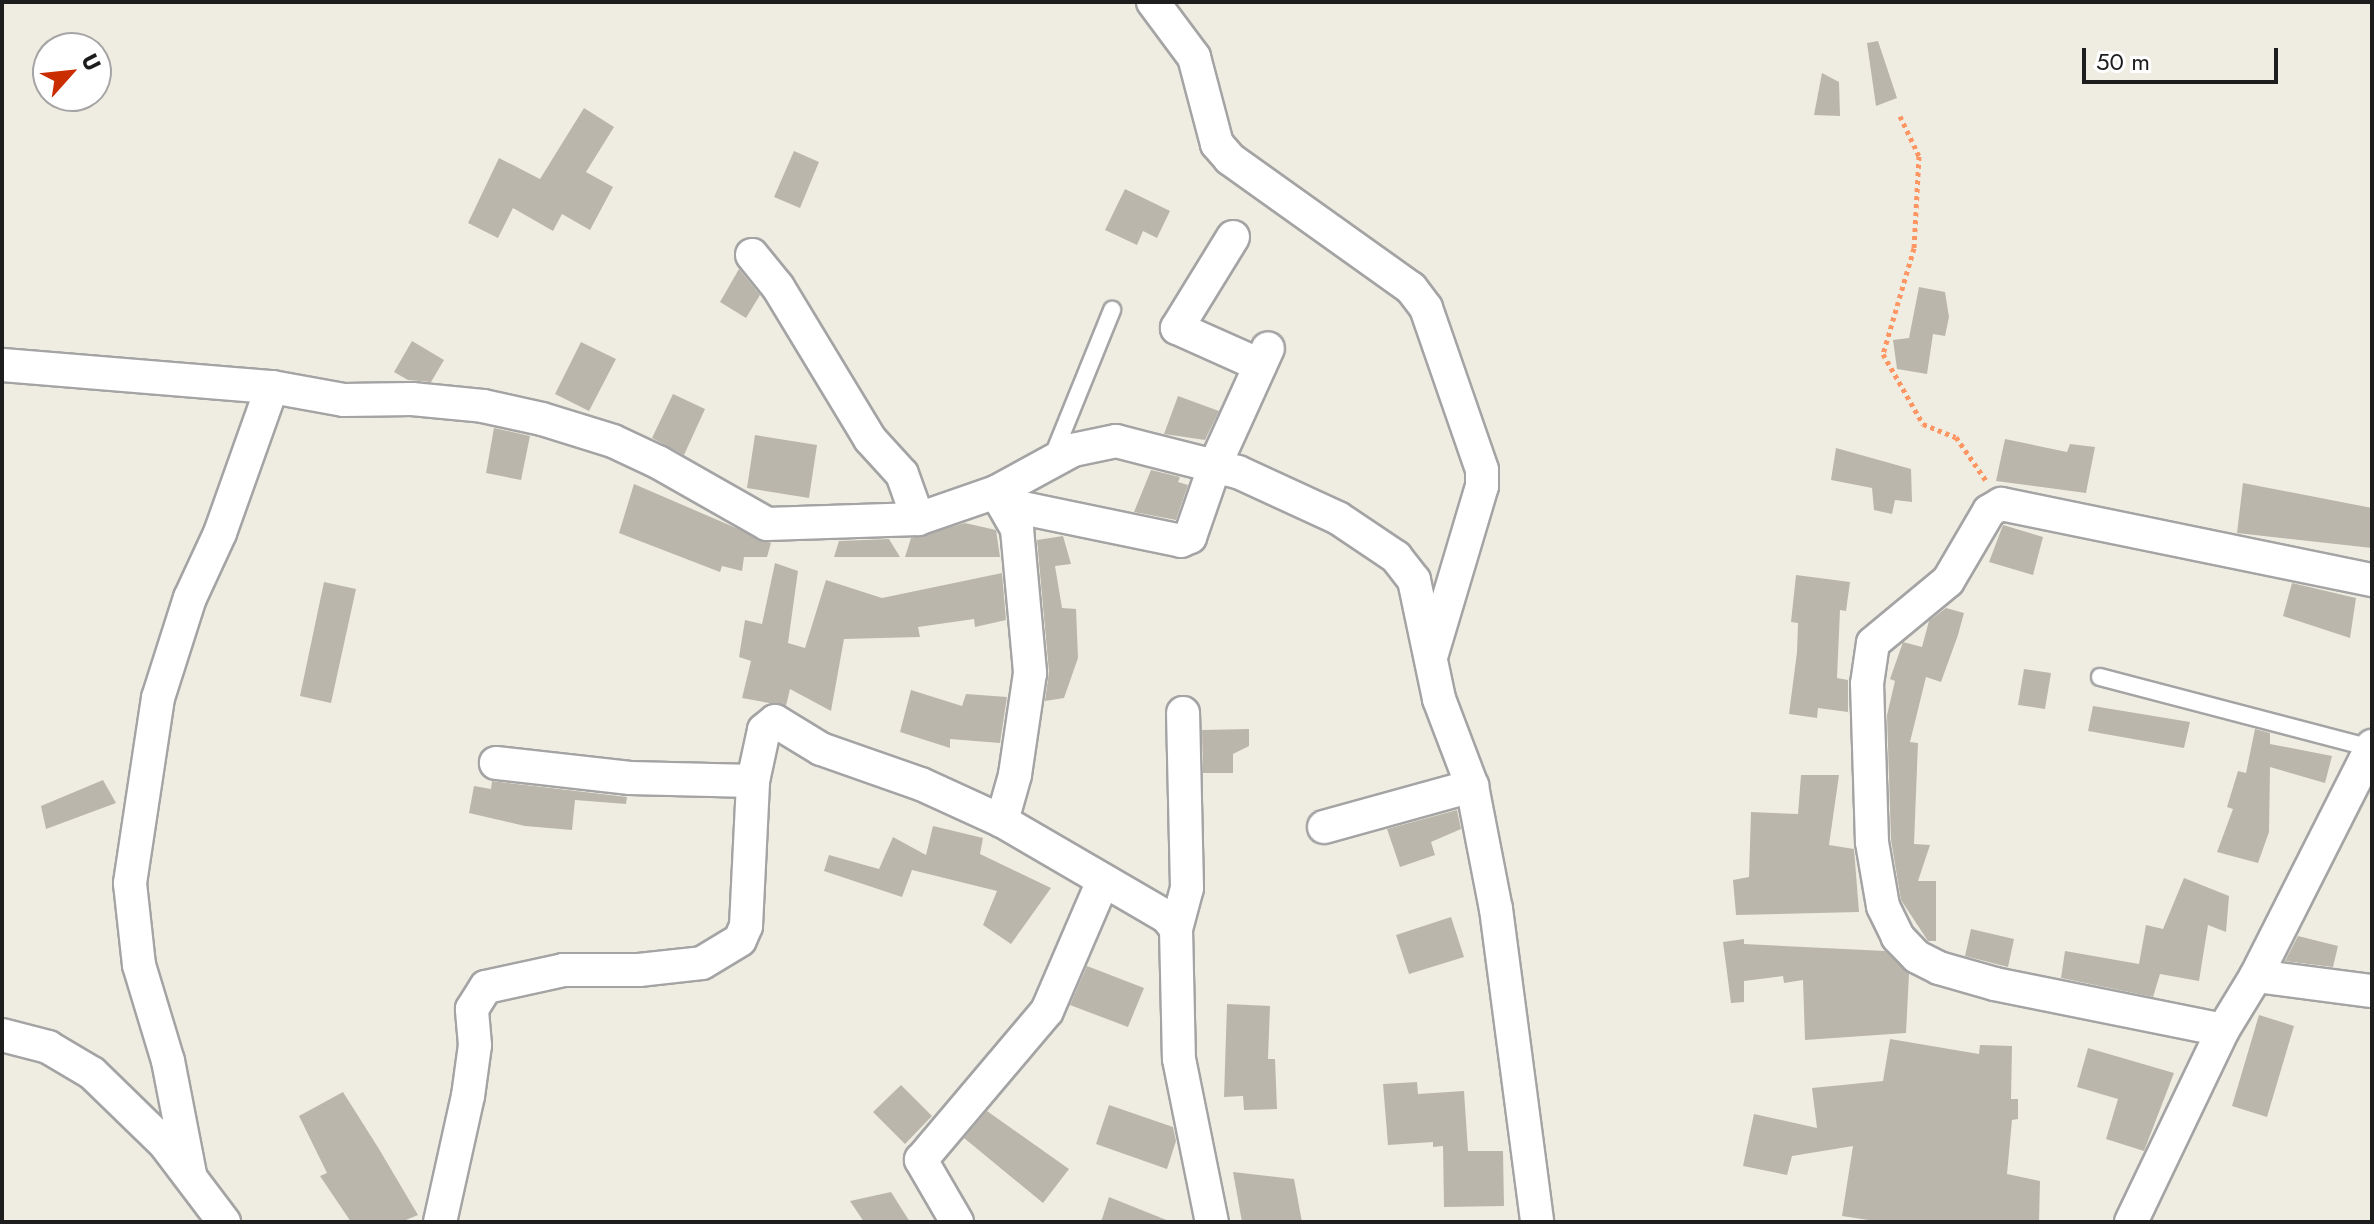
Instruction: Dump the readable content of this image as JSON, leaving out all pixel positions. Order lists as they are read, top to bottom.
{
  "scale_bar": "50 m",
  "north": "top right"
}
